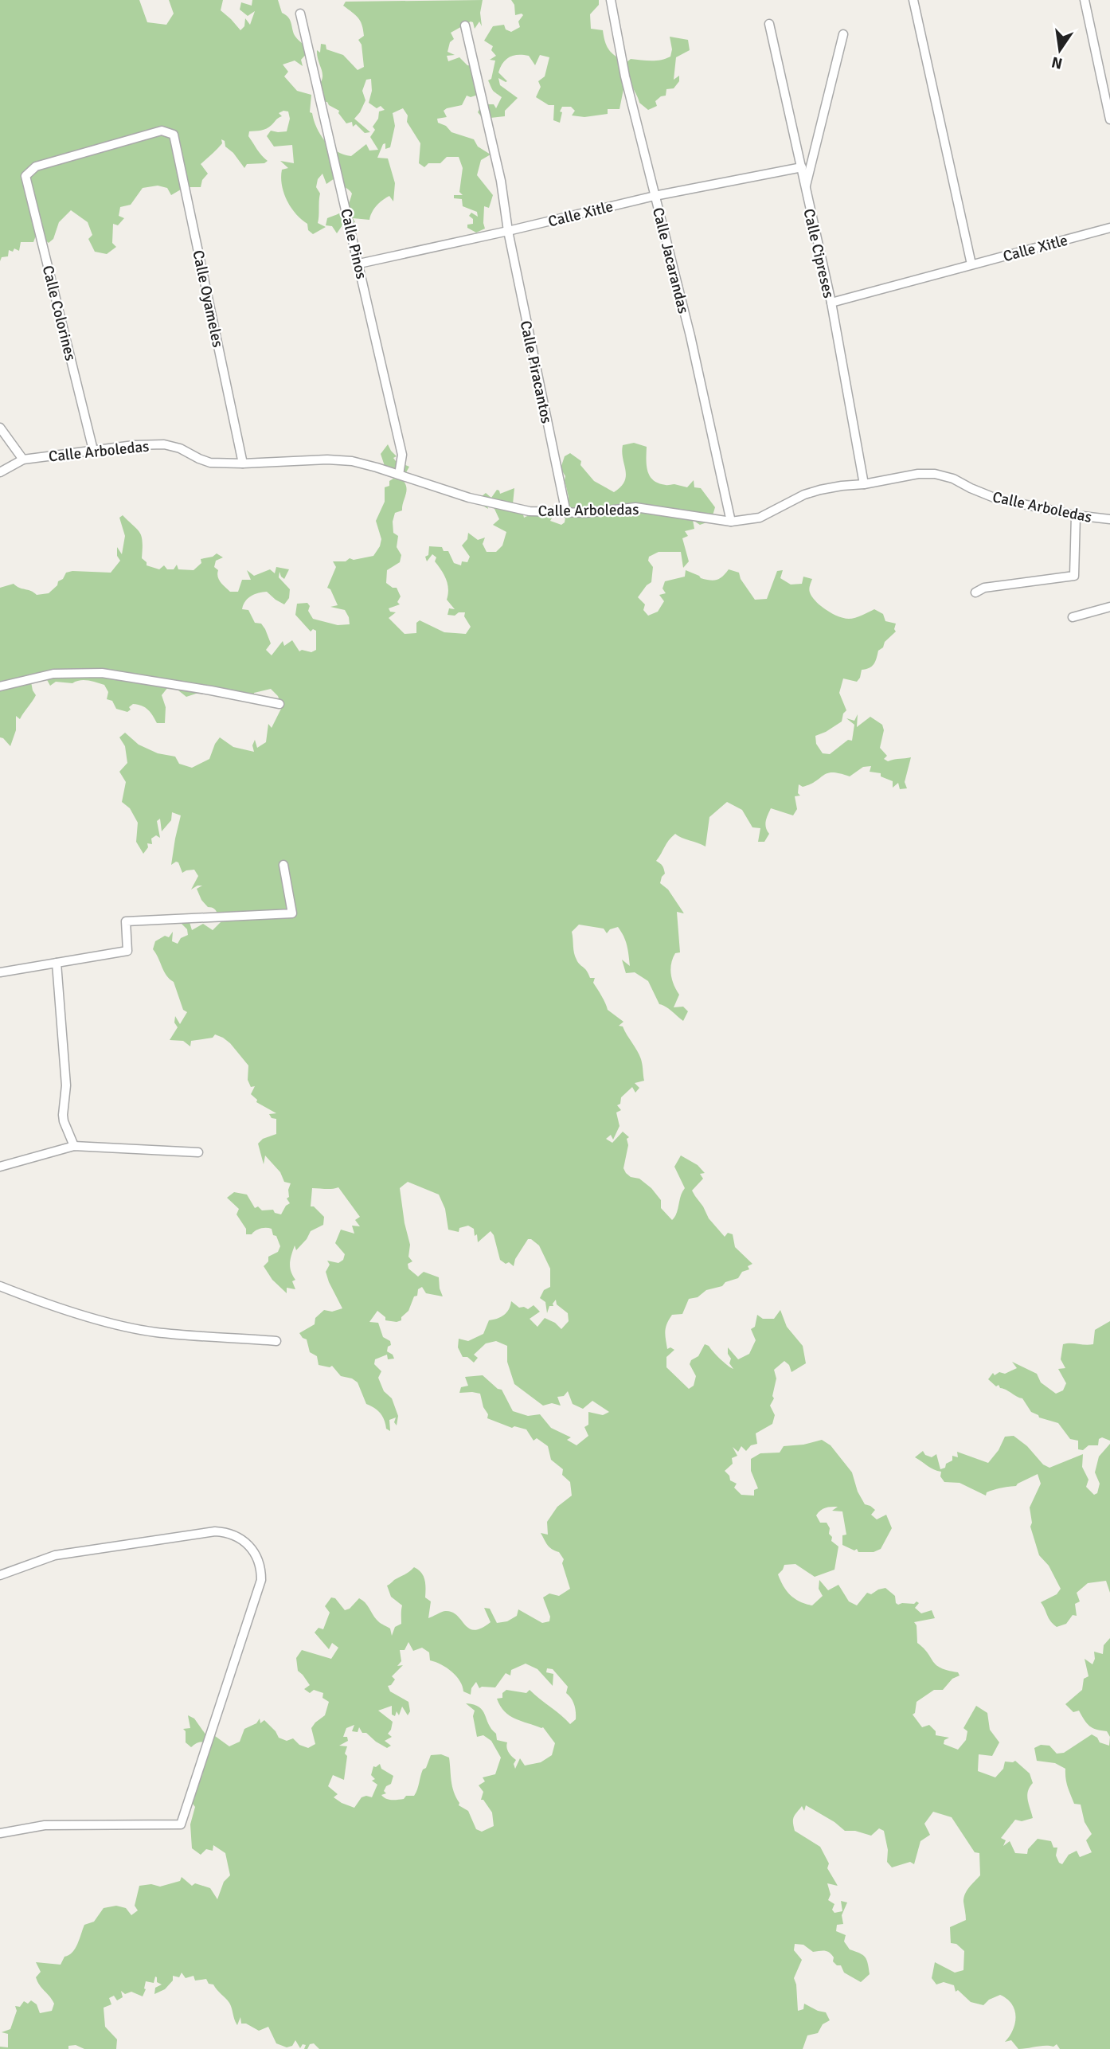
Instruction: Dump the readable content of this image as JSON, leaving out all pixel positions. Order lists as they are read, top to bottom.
{
  "streets": {
    "street": [
      "Calle Xitle",
      "Calle Pinos",
      "Calle Cipreses",
      "Calle Jacarandas",
      "Calle Oyameles",
      "Calle Colorines",
      "Calle Piracantos",
      "Calle Arboledas"
    ]
  },
  "crossings": [
    ["Calle Xitle", "Calle Pinos"],
    ["Calle Xitle", "Calle Cipreses"],
    ["Calle Xitle", "Calle Jacarandas"],
    ["Calle Xitle", "Calle Piracantos"],
    ["Calle Pinos", "Calle Arboledas"],
    ["Calle Cipreses", "Calle Arboledas"],
    ["Calle Jacarandas", "Calle Arboledas"],
    ["Calle Oyameles", "Calle Colorines"],
    ["Calle Oyameles", "Calle Arboledas"],
    ["Calle Colorines", "Calle Arboledas"],
    ["Calle Piracantos", "Calle Arboledas"]
  ],
  "north": "bottom"
}
